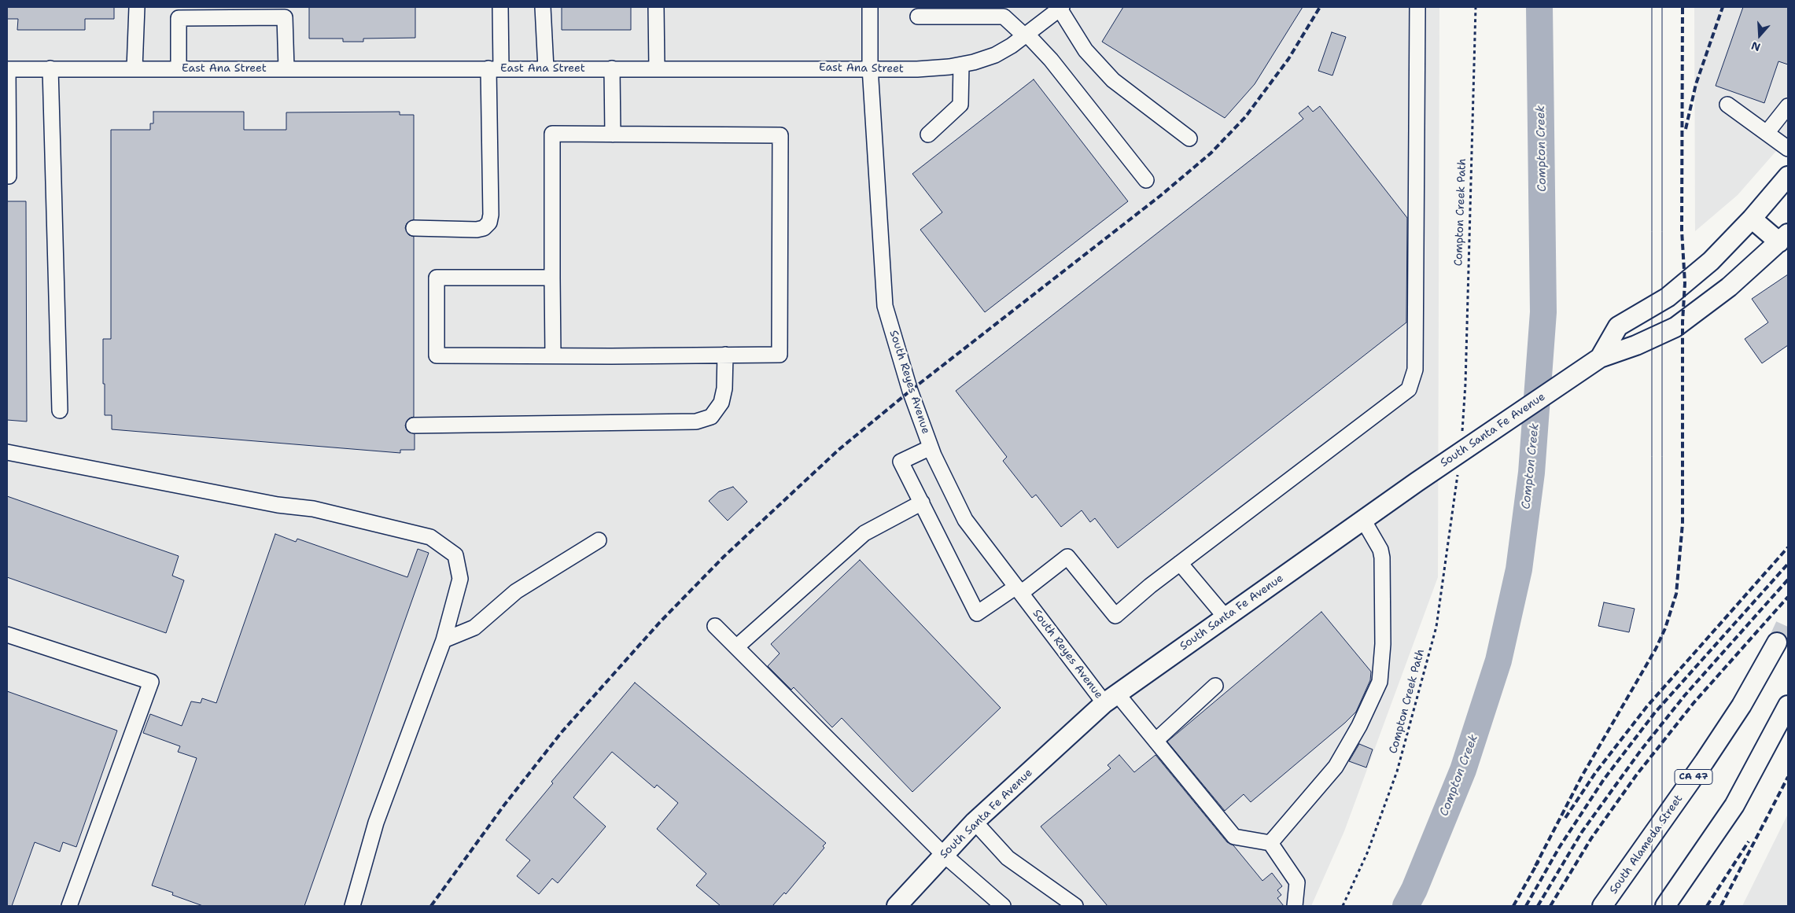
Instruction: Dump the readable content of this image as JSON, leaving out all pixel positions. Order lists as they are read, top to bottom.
{
  "streets": {
    "main road": ["South Santa Fe Avenue", "CA 47", "South Alameda Street"],
    "street": ["East Ana Street", "South Reyes Avenue"],
    "path": ["Compton Creek Path"]
  },
  "crossings": [
    ["East Ana Street", "South Reyes Avenue"],
    ["South Reyes Avenue", "South Santa Fe Avenue"]
  ],
  "water": ["Compton Creek"],
  "north": "bottom"
}
